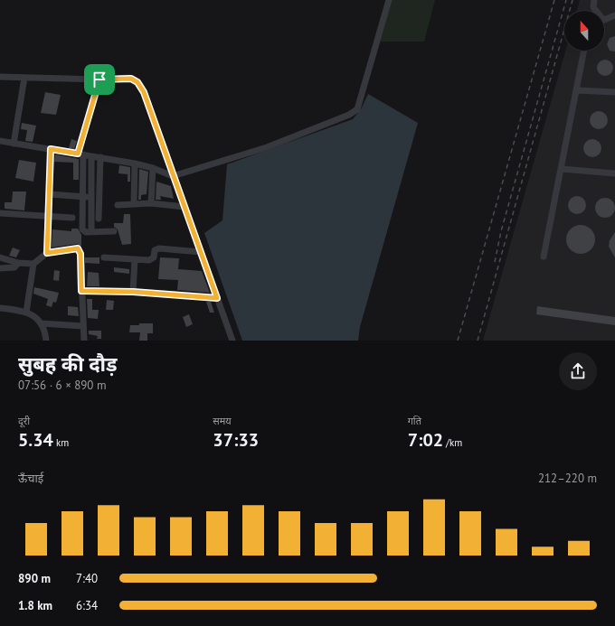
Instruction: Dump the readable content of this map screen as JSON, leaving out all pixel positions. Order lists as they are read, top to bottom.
{
  "north": "top",
  "page": {
    "heading": ["सुबह की दौड़", "07:56 · 6 × 890 m"],
    "stats": [
      ["दूरी", "5.34 km"],
      ["समय", "37:33"],
      ["गति", "7:02 /km"]
    ],
    "chart": ["ऊँचाई", "212–220 m"],
    "list": [
      {
        "name": "890 m",
        "note": "7:40"
      },
      {
        "name": "1.8 km",
        "note": "6:34"
      }
    ]
  }
}
